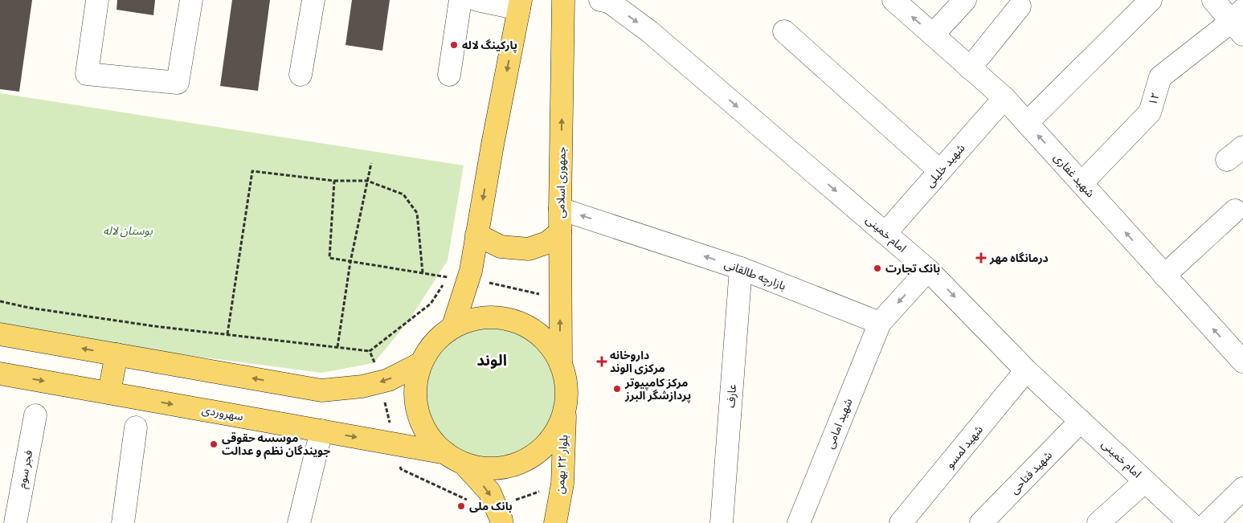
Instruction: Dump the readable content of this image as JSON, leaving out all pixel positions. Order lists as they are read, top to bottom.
{
  "streets": {
    "main road": ["جمهوری اسلامی", "سهروردی", "بلوار ۲۲ بهمن"],
    "street": [
      "۱۲",
      "شهید خلیلی",
      "شهید غفاری",
      "امام خمینی",
      "بازارچه طالقانی",
      "عارف",
      "شهید امامی",
      "شهید لمسو",
      "فجر سوم",
      "شهید فتاحی"
    ]
  },
  "crossings": [
    ["۱۲", "شهید غفاری"],
    ["شهید خلیلی", "شهید غفاری"],
    ["شهید خلیلی", "امام خمینی"],
    ["جمهوری اسلامی", "بازارچه طالقانی"],
    ["جمهوری اسلامی", "بلوار ۲۲ بهمن"],
    ["امام خمینی", "شهید لمسو"],
    ["امام خمینی", "شهید فتاحی"],
    ["بازارچه طالقانی", "عارف"],
    ["بازارچه طالقانی", "شهید امامی"],
    ["سهروردی", "بلوار ۲۲ بهمن"]
  ],
  "one_way": ["شهید غفاری", "بازارچه طالقانی"],
  "districts": ["الوند"],
  "parks": ["بوستان لاله"],
  "places": {
    "other": [
      "پارکینگ لاله",
      "بانک تجارت",
      "مرکز کامپیوتر پردازشگر البرز",
      "موسسه حقوقی جویندگان نظم و عدالت",
      "بانک ملی"
    ],
    "health": ["درمانگاه مهر", "داروخانه مرکزی الوند"]
  }
}
